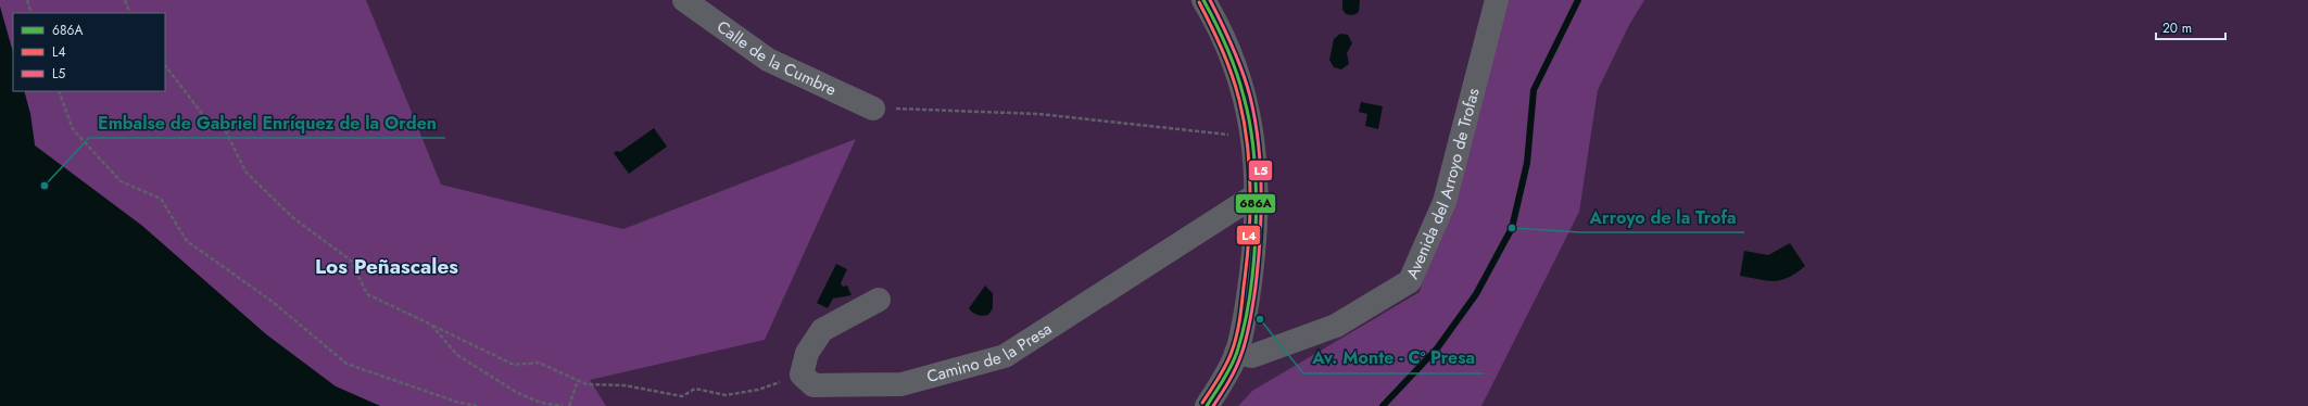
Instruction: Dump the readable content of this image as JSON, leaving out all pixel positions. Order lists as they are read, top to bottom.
{
  "streets": {
    "street": ["Calle de la Cumbre", "Avenida del Arroyo de Trofas", "Camino de la Presa"]
  },
  "districts": ["Los Peñascales"],
  "places": ["Embalse de Gabriel Enríquez de la Orden", "Arroyo de la Trofa", "Av. Monte - Cº Presa"],
  "lines": ["transit line 686A", "transit line L5", "transit line L4"],
  "legend": ["686A", "L4", "L5"],
  "scale_bar": "20 m"
}
